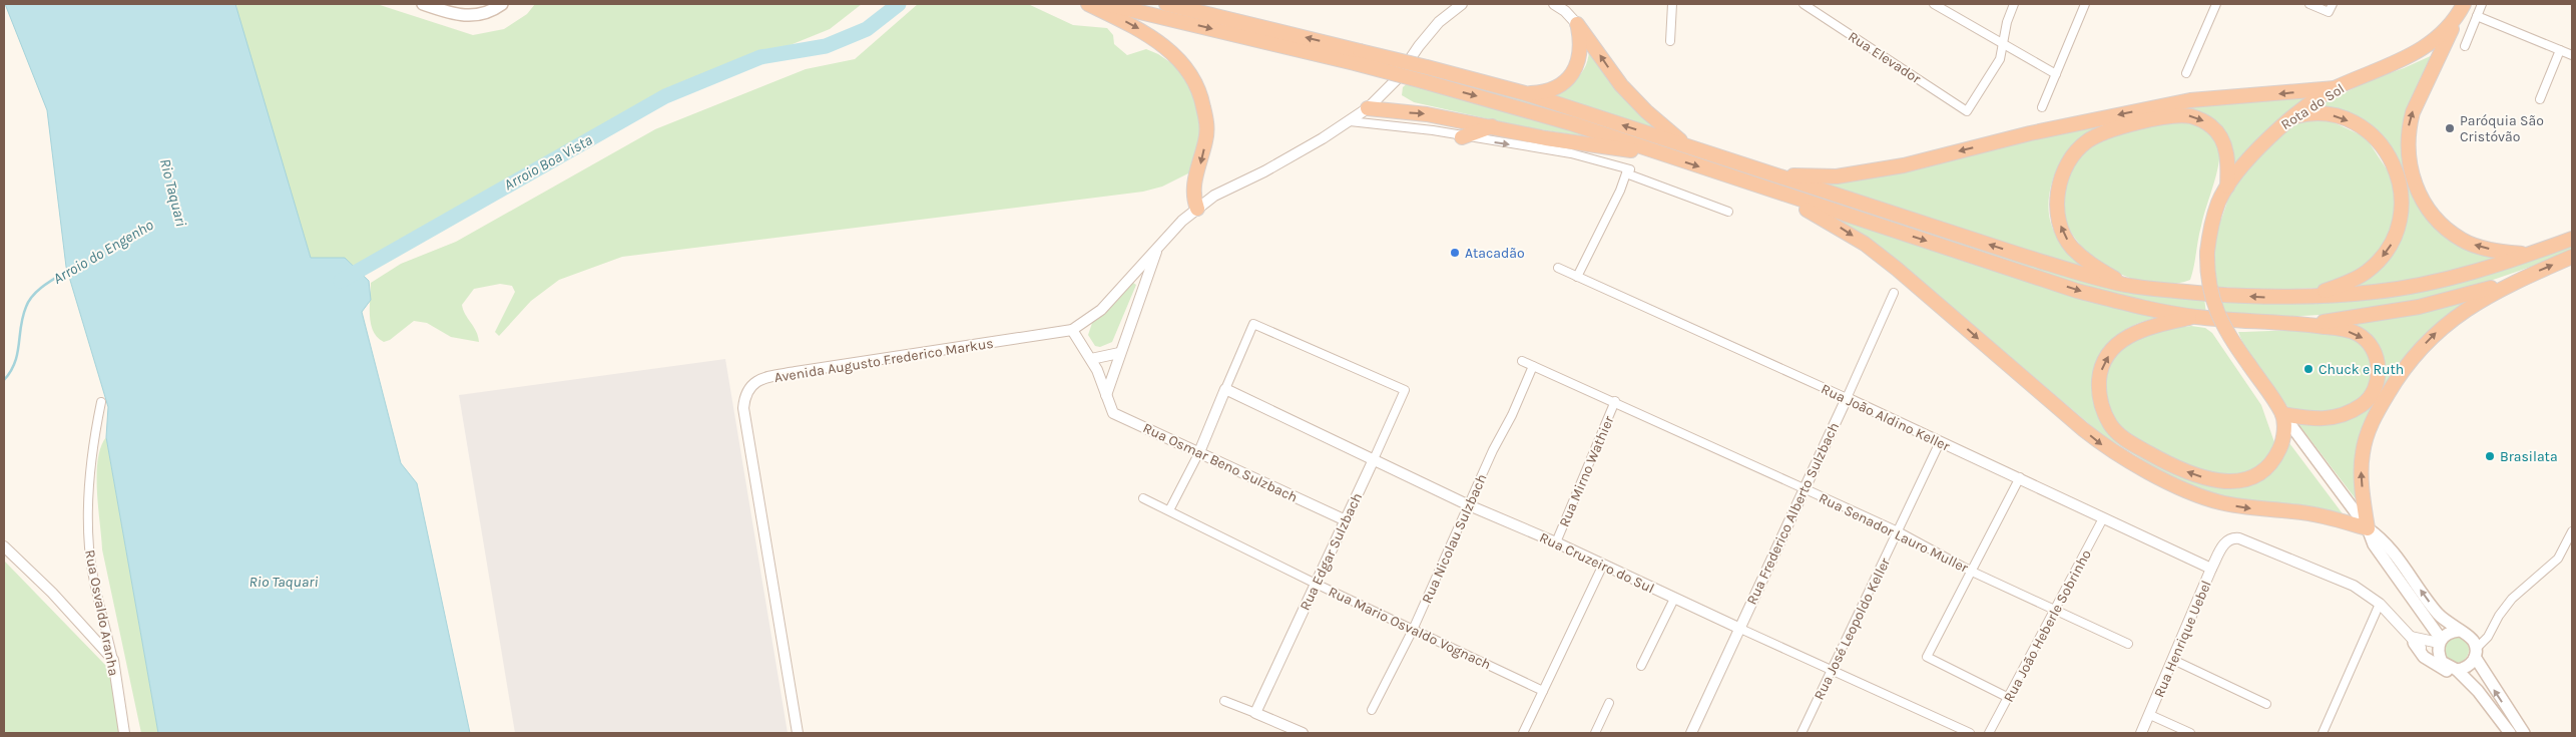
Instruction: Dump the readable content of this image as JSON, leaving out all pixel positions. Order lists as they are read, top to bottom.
{
  "streets": {
    "highway": ["Rota do Sol"],
    "street": [
      "Rua Elevador",
      "Avenida Augusto Frederico Markus",
      "Rua João Aldino Keller",
      "Rua Osmar Beno Sulzbach",
      "Rua Mirno Wathier",
      "Rua Frederico Alberto Sulzbach",
      "Rua Senador Lauro Muller",
      "Rua Nicolau Sulzbach",
      "Rua Edgar Sulzbach",
      "Rua Cruzeiro do Sul",
      "Rua Osvaldo Aranha",
      "Rua João Heberle Sobrinho",
      "Rua Mario Osvaldo Vognach",
      "Rua José Leopoldo Keller",
      "Rua Henrique Uebel"
    ]
  },
  "crossings": [
    ["Avenida Augusto Frederico Markus", "Rua Osmar Beno Sulzbach"],
    ["Rua João Aldino Keller", "Rua Frederico Alberto Sulzbach"],
    ["Rua João Aldino Keller", "Rua João Heberle Sobrinho"],
    ["Rua João Aldino Keller", "Rua José Leopoldo Keller"],
    ["Rua João Aldino Keller", "Rua Henrique Uebel"],
    ["Rua Osmar Beno Sulzbach", "Rua Edgar Sulzbach"],
    ["Rua Mirno Wathier", "Rua Senador Lauro Muller"],
    ["Rua Mirno Wathier", "Rua Cruzeiro do Sul"],
    ["Rua Frederico Alberto Sulzbach", "Rua Senador Lauro Muller"],
    ["Rua Frederico Alberto Sulzbach", "Rua Cruzeiro do Sul"],
    ["Rua Senador Lauro Muller", "Rua Nicolau Sulzbach"],
    ["Rua Senador Lauro Muller", "Rua João Heberle Sobrinho"],
    ["Rua Senador Lauro Muller", "Rua José Leopoldo Keller"],
    ["Rua Nicolau Sulzbach", "Rua Cruzeiro do Sul"],
    ["Rua Nicolau Sulzbach", "Rua Mario Osvaldo Vognach"],
    ["Rua Edgar Sulzbach", "Rua Cruzeiro do Sul"],
    ["Rua Edgar Sulzbach", "Rua Mario Osvaldo Vognach"],
    ["Rua Cruzeiro do Sul", "Rua José Leopoldo Keller"]
  ],
  "water": ["Arroio Boa Vista", "Rio Taquari", "Arroio do Engenho"],
  "places": [
    "Paróquia São Cristóvão",
    "Atacadão",
    "Chuck e Ruth",
    "Brasilata"
  ]
}
